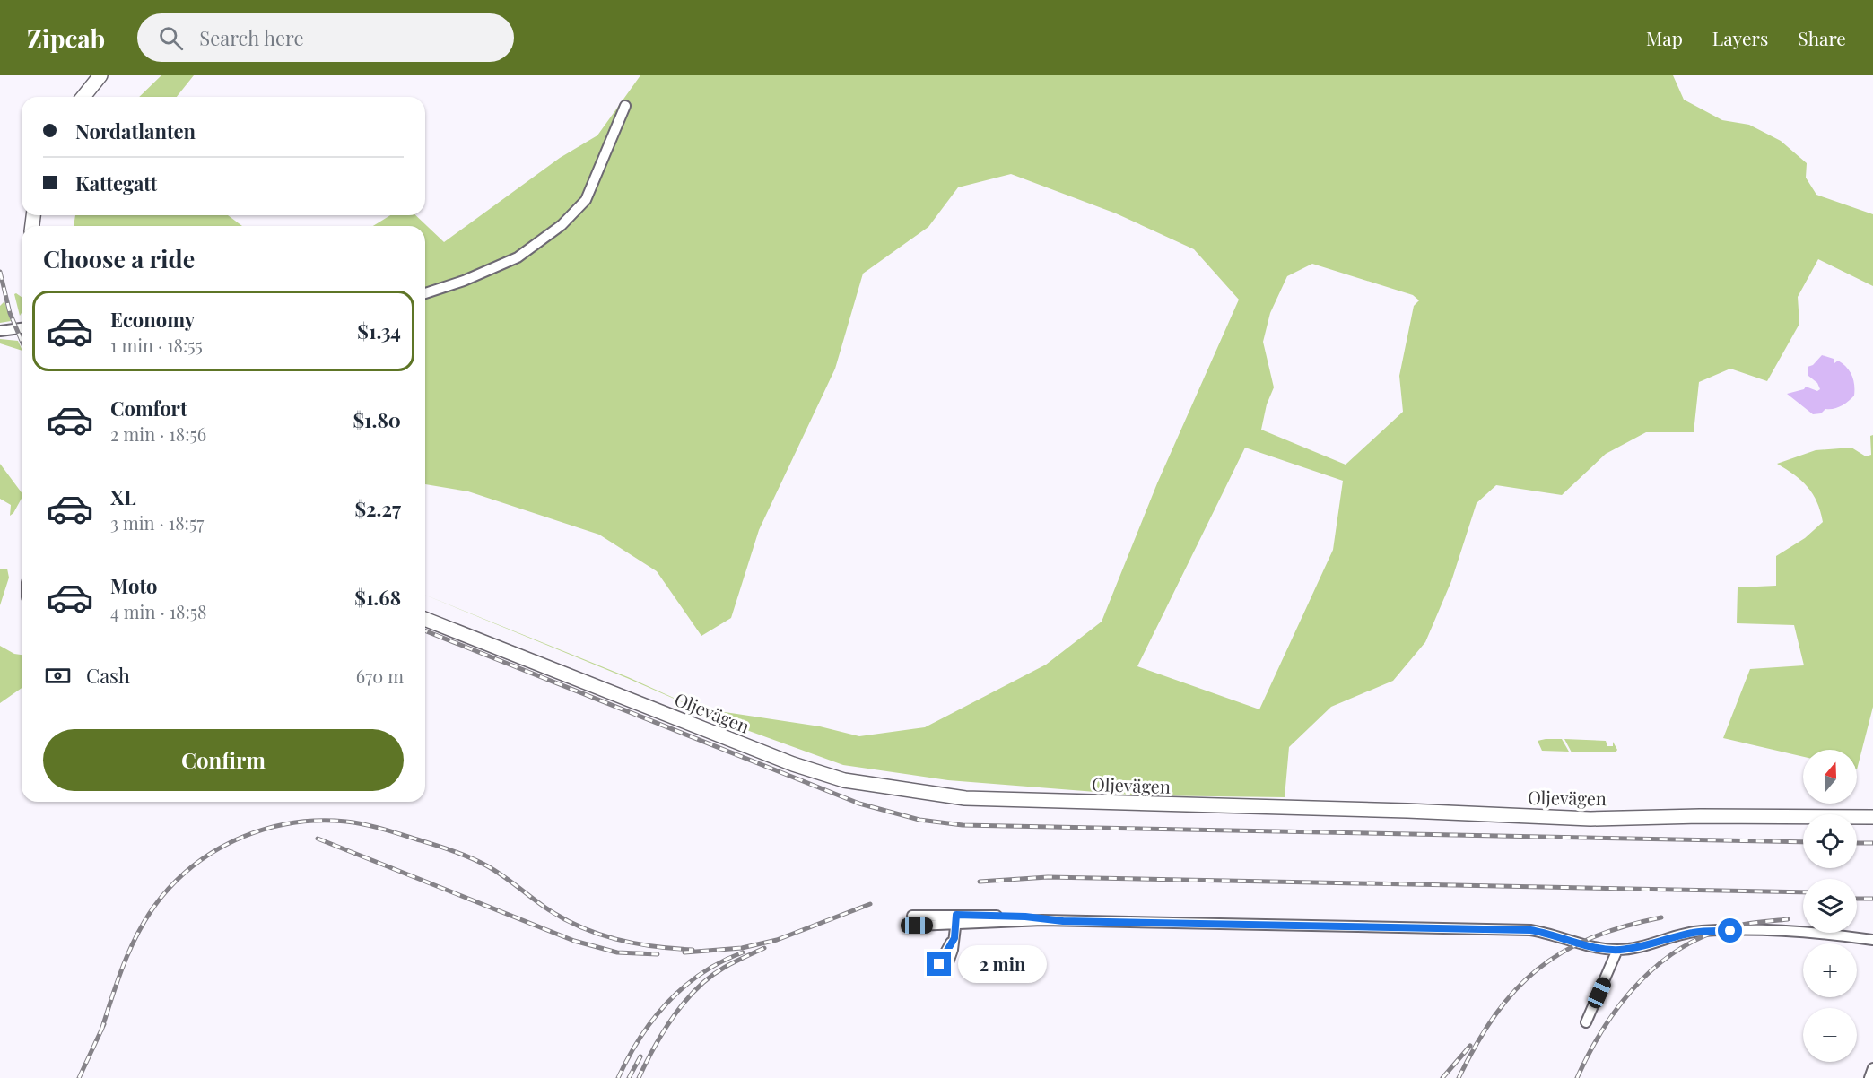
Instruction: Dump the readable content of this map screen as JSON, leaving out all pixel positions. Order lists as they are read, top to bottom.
{
  "streets": {
    "street": ["Oljevägen"]
  },
  "north": "top",
  "page": {
    "header": "Zipcab",
    "search": "Search here",
    "nav": ["Map", "Layers", "Share"],
    "banner": ["Nordatlanten", "Kattegatt"],
    "heading": "Choose a ride",
    "list": [
      {
        "name": "Economy",
        "note": "1 min · 18:55",
        "value": "$1.34"
      },
      {
        "name": "Comfort",
        "note": "2 min · 18:56",
        "value": "$1.80"
      },
      {
        "name": "XL",
        "note": "3 min · 18:57",
        "value": "$2.27"
      },
      {
        "name": "Moto",
        "note": "4 min · 18:58",
        "value": "$1.68"
      }
    ],
    "pay": ["Cash", "670 m"],
    "buttons": "Confirm",
    "map_buttons": ["+", "−"],
    "bubble": "2 min"
  }
}
